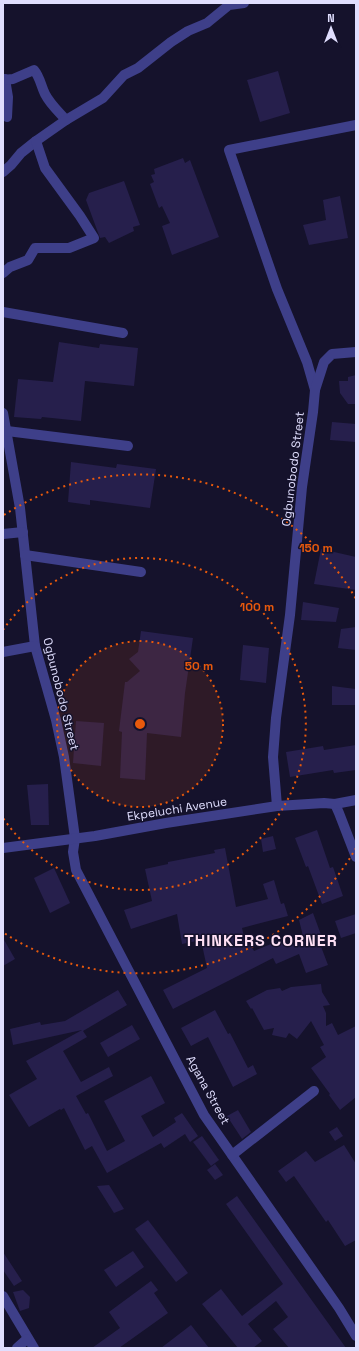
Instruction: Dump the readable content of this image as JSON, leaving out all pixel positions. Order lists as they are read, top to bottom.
{
  "streets": {
    "street": ["Ogbunobodo Street", "Ekpeluchi Avenue", "Agana Street"]
  },
  "crossings": [
    ["Ogbunobodo Street", "Ekpeluchi Avenue"],
    ["Ogbunobodo Street", "Agana Street"],
    ["Ekpeluchi Avenue", "Agana Street"]
  ],
  "districts": ["THINKERS CORNER"],
  "north": "top",
  "rings": ["150 m", "100 m", "50 m"]
}
